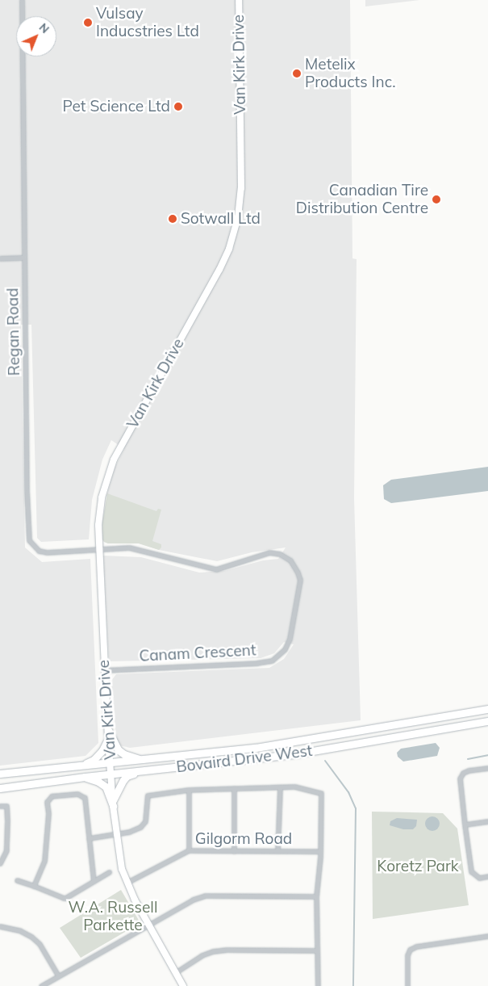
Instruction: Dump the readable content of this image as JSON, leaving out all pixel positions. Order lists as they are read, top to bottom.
{
  "streets": {
    "main road": ["Bovaird Drive West"],
    "street": [
      "Van Kirk Drive",
      "Regan Road",
      "Canam Crescent",
      "Gilgorm Road"
    ]
  },
  "crossings": [
    ["Van Kirk Drive", "Regan Road"],
    ["Van Kirk Drive", "Canam Crescent"],
    ["Van Kirk Drive", "Bovaird Drive West"],
    ["Van Kirk Drive", "Gilgorm Road"],
    ["Regan Road", "Canam Crescent"]
  ],
  "parks": ["Koretz Park", "W.A. Russell Parkette"],
  "places": [
    "Vulsay Inducstries Ltd",
    "Metelix Products Inc.",
    "Pet Science Ltd",
    "Canadian Tire Distribution Centre",
    "Sotwall Ltd"
  ],
  "north": "top right"
}
